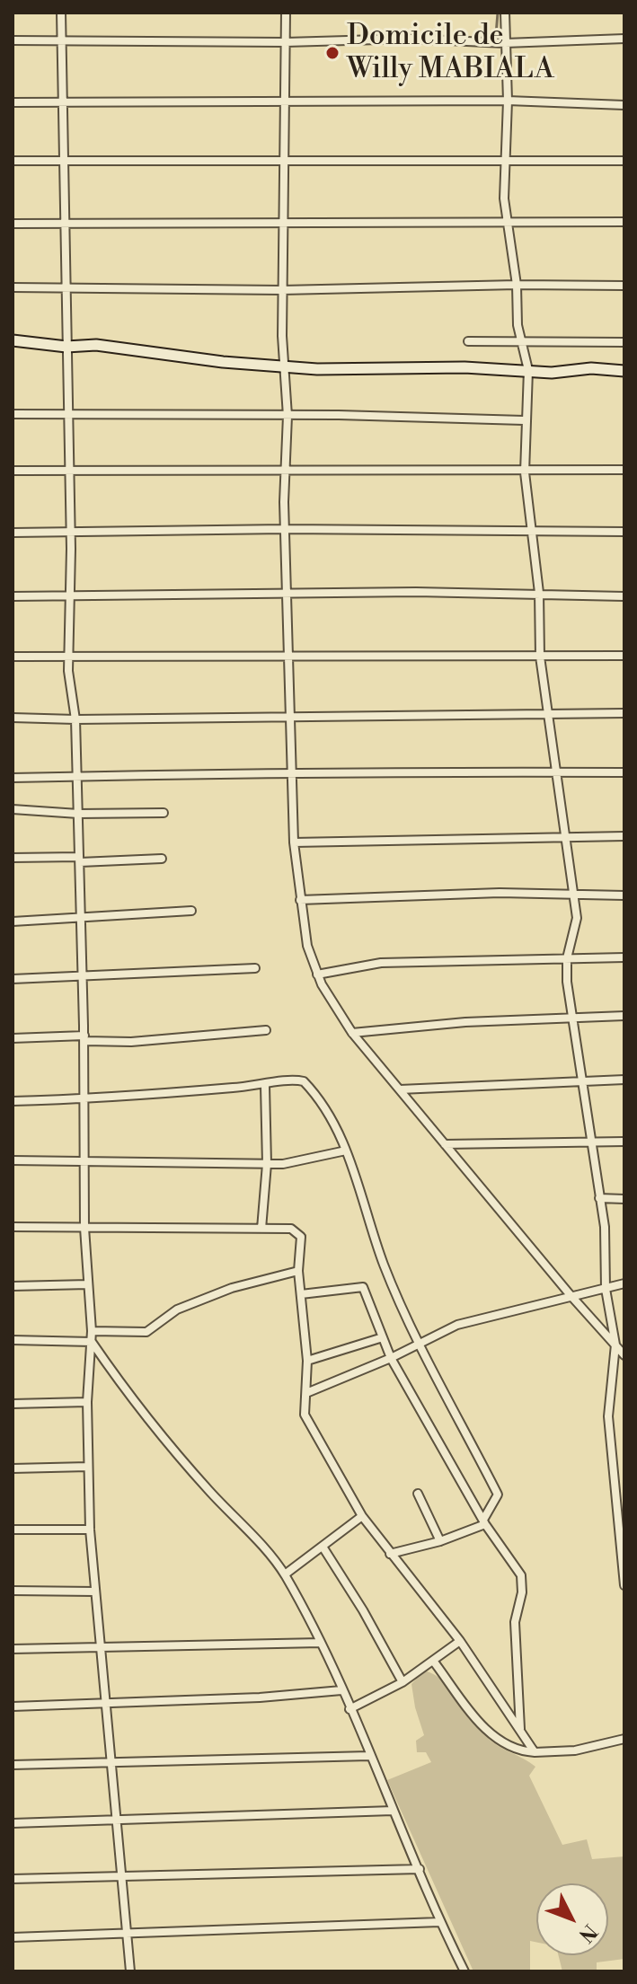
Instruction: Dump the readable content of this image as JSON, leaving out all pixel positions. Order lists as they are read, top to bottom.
{
  "places": ["Domicile de Willy MABIALA"],
  "north": "bottom right"
}
